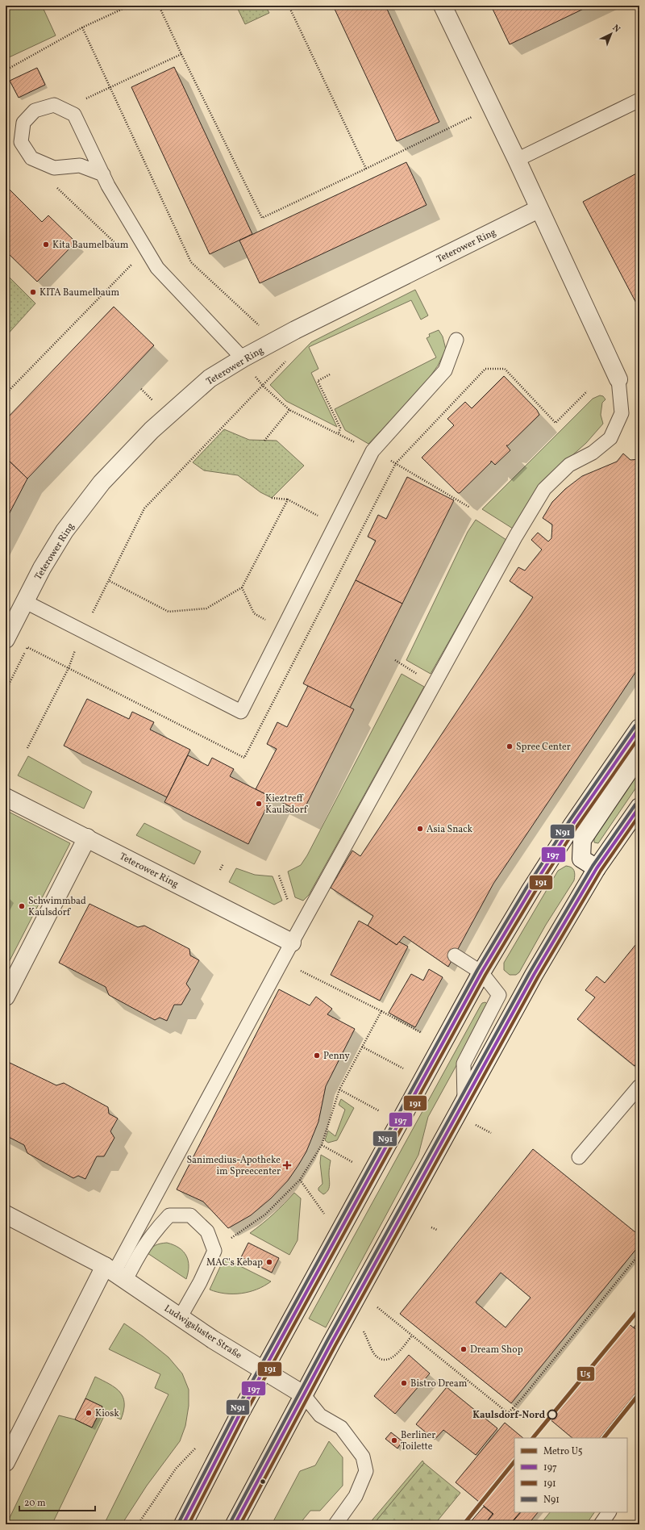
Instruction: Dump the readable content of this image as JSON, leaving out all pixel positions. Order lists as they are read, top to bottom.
{
  "streets": {
    "street": ["Teterower Ring", "Ludwigsluster Straße"]
  },
  "places": {
    "other": [
      "Kita Baumelbaum",
      "KITA Baumelbaum",
      "Spree Center",
      "Kieztreff Kaulsdorf",
      "Asia Snack",
      "Schwimmbad Kaulsdorf",
      "Penny",
      "MAC's Kebap",
      "Dream Shop",
      "Bistro Dream",
      "Kiosk",
      "Kaulsdorf-Nord",
      "Berliner Toilette"
    ],
    "health": ["Sanimedius-Apotheke im Spreecenter"]
  },
  "lines": [
    "transit line N91",
    "transit line 197",
    "transit line 191",
    "metro line U5"
  ],
  "legend": [
    "Metro U5",
    "197",
    "191",
    "N91"
  ],
  "scale_bar": "20 m",
  "north": "top right"
}
